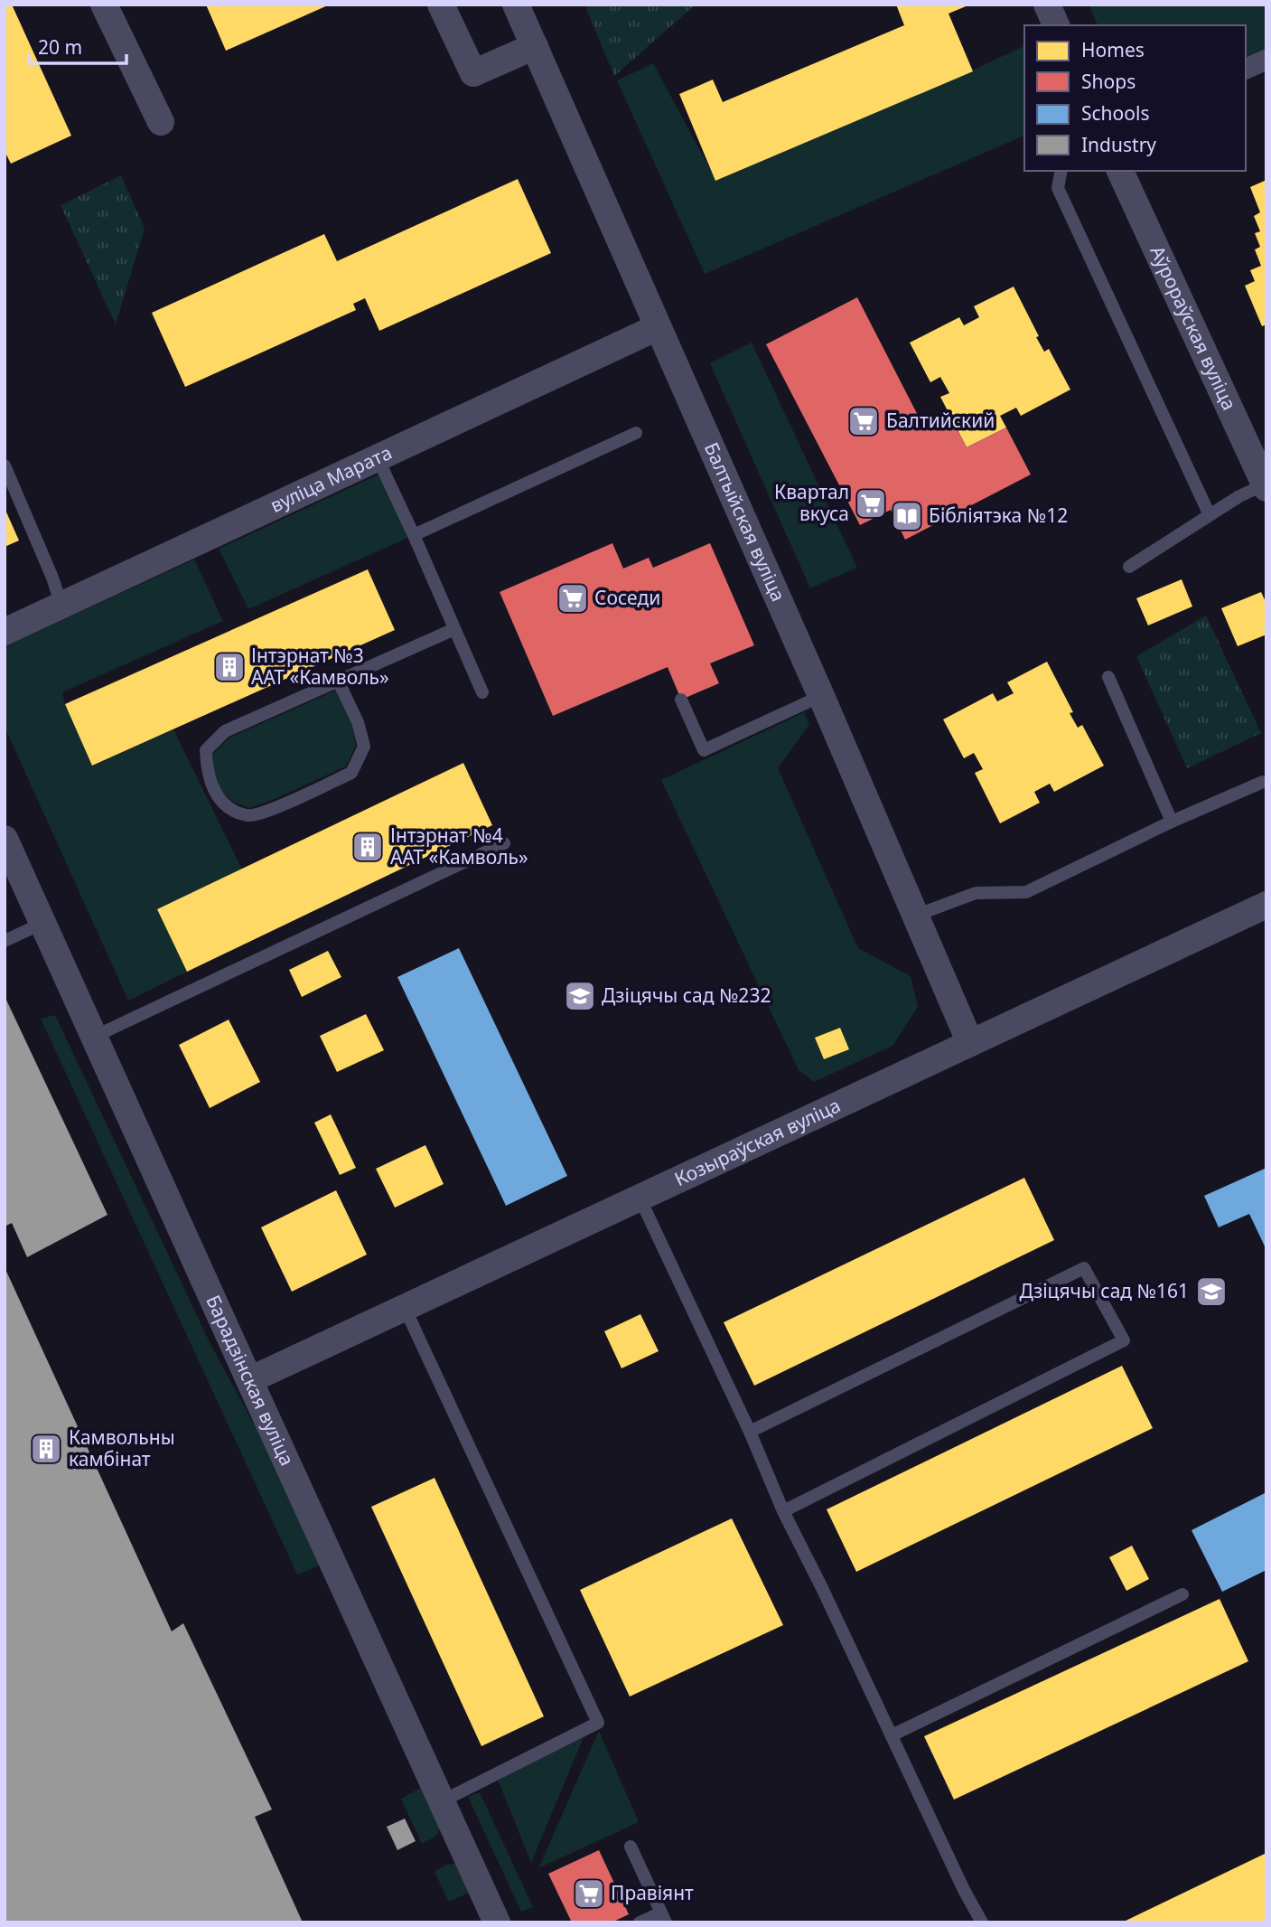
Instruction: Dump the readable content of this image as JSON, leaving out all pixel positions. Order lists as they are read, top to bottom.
{
  "streets": {
    "street": [
      "Аўрораўская вуліца",
      "вуліца Марата",
      "Балтыйская вуліца",
      "Козыраўская вуліца",
      "Барадзінская вуліца"
    ]
  },
  "crossings": [
    ["вуліца Марата", "Балтыйская вуліца"],
    ["Балтыйская вуліца", "Козыраўская вуліца"],
    ["Козыраўская вуліца", "Барадзінская вуліца"]
  ],
  "places": {
    "supermarket": [
      "Балтийский",
      "Квартал вкуса",
      "Соседи",
      "Правіянт"
    ],
    "library": ["Бібліятэка №12"],
    "building": ["Інтэрнат №3 ААТ «Камволь»", "Інтэрнат №4 ААТ «Камволь»", "Камвольны камбінат"],
    "school or university": ["Дзіцячы сад №232", "Дзіцячы сад №161"]
  },
  "legend": [
    "Homes",
    "Shops",
    "Schools",
    "Industry"
  ],
  "scale_bar": "20 m"
}
